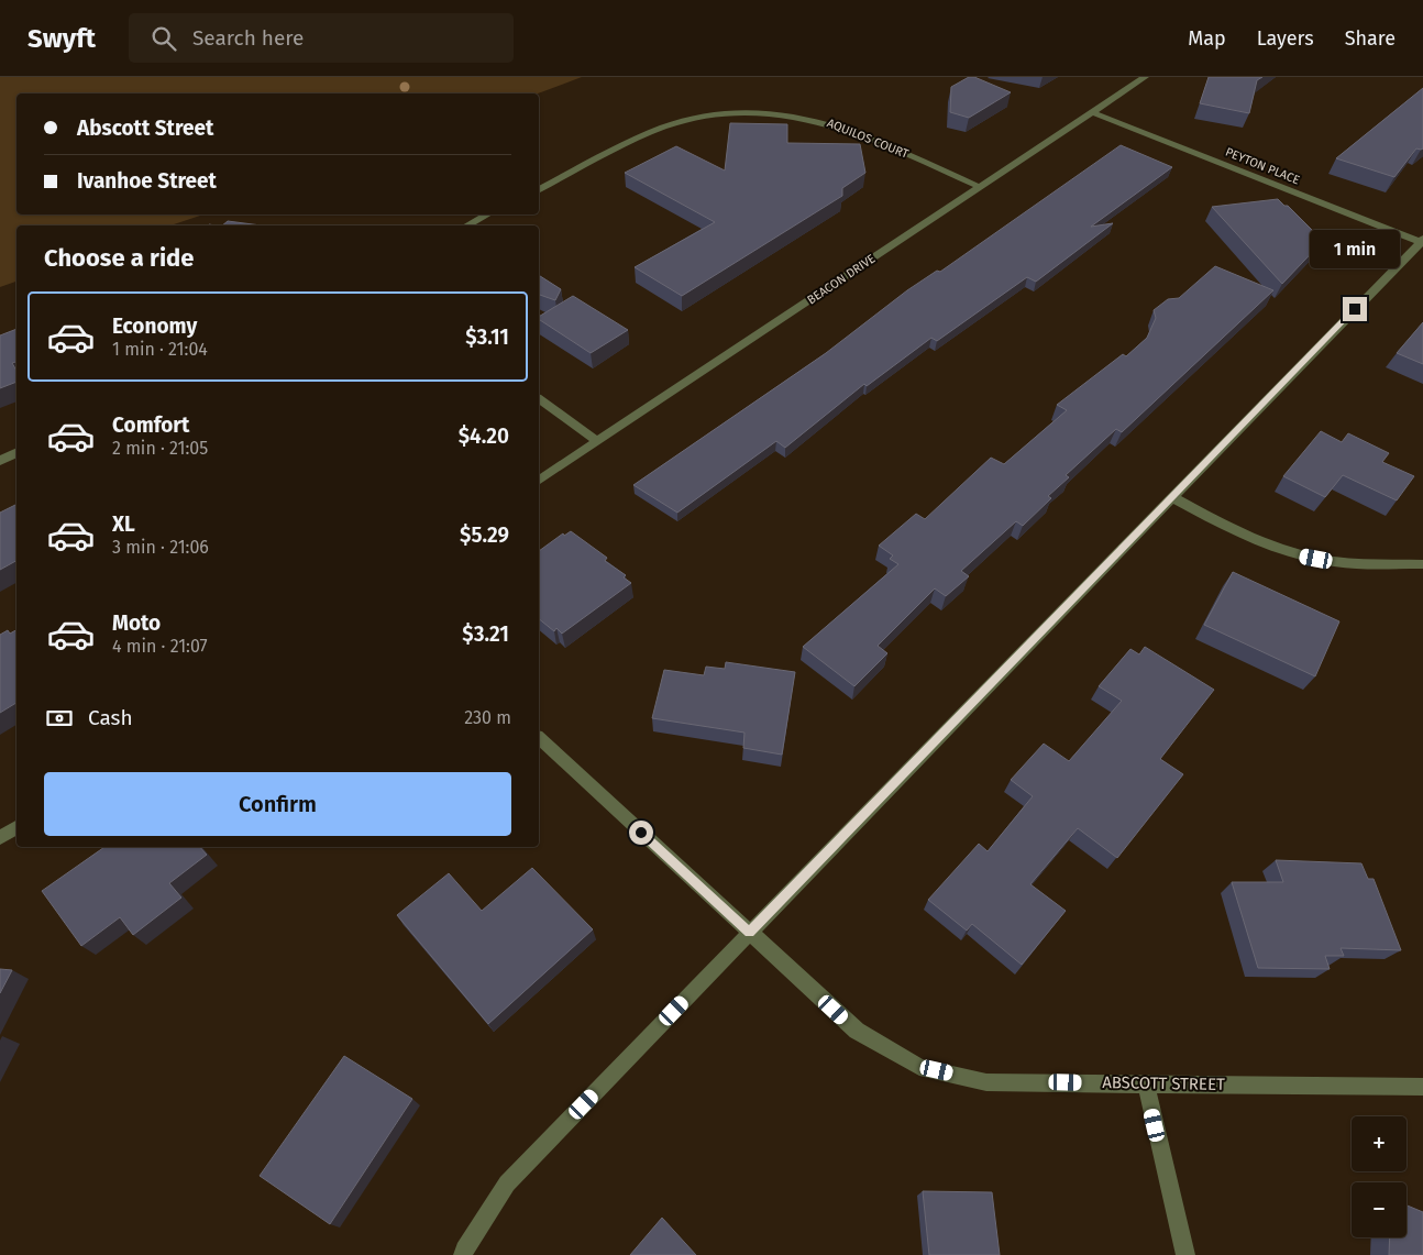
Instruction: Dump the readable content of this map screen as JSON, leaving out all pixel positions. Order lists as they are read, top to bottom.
{
  "streets": {
    "street": [
      "AQUILOS COURT",
      "PEYTON PLACE",
      "BEACON DRIVE",
      "ABSCOTT STREET"
    ]
  },
  "crossings": [
    ["AQUILOS COURT", "BEACON DRIVE"],
    ["PEYTON PLACE", "BEACON DRIVE"]
  ],
  "page": {
    "header": "Swyft",
    "search": "Search here",
    "nav": ["Map", "Layers", "Share"],
    "banner": ["Abscott Street", "Ivanhoe Street"],
    "heading": "Choose a ride",
    "bubble": "1 min",
    "list": [
      {
        "name": "Economy",
        "note": "1 min · 21:04",
        "value": "$3.11"
      },
      {
        "name": "Comfort",
        "note": "2 min · 21:05",
        "value": "$4.20"
      },
      {
        "name": "XL",
        "note": "3 min · 21:06",
        "value": "$5.29"
      },
      {
        "name": "Moto",
        "note": "4 min · 21:07",
        "value": "$3.21"
      }
    ],
    "pay": ["Cash", "230 m"],
    "buttons": "Confirm",
    "map_buttons": ["+", "−"]
  }
}
